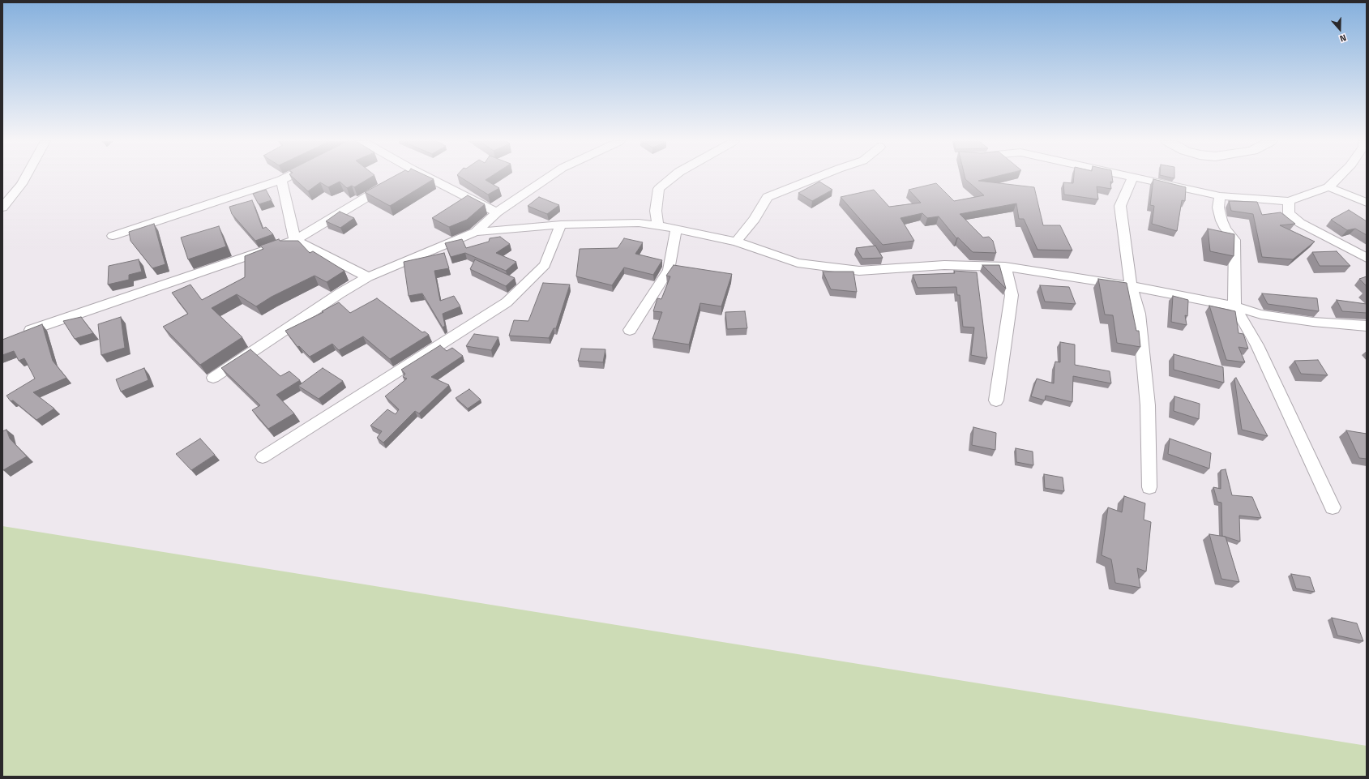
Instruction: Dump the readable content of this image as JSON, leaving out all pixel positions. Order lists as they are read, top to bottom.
{
  "north": "bottom"
}
